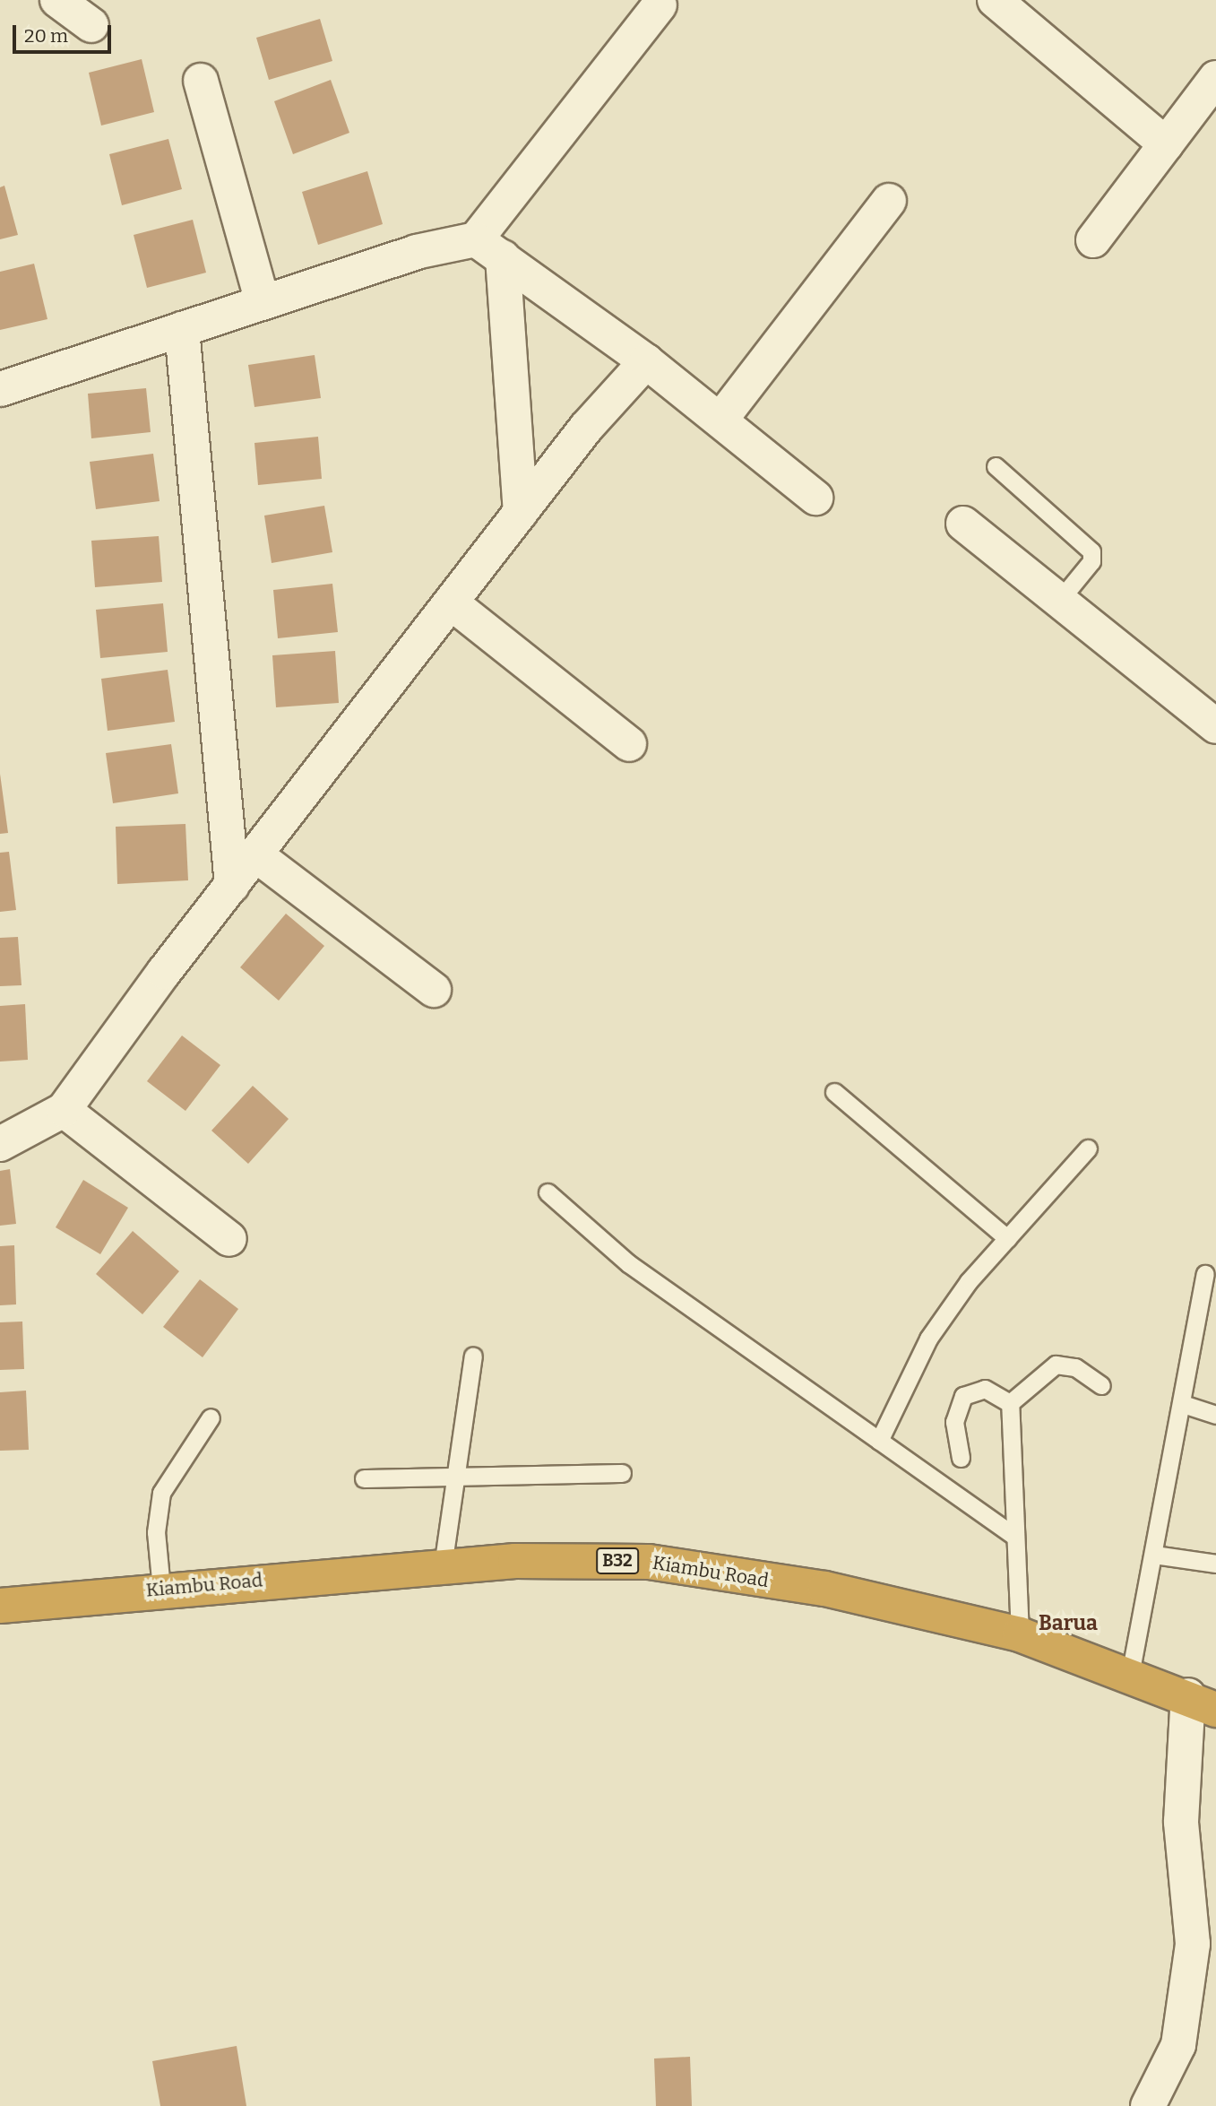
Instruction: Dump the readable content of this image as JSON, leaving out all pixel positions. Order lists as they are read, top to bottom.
{
  "streets": {
    "highway": ["B32", "Kiambu Road"]
  },
  "districts": ["Barua"],
  "scale_bar": "20 m"
}
